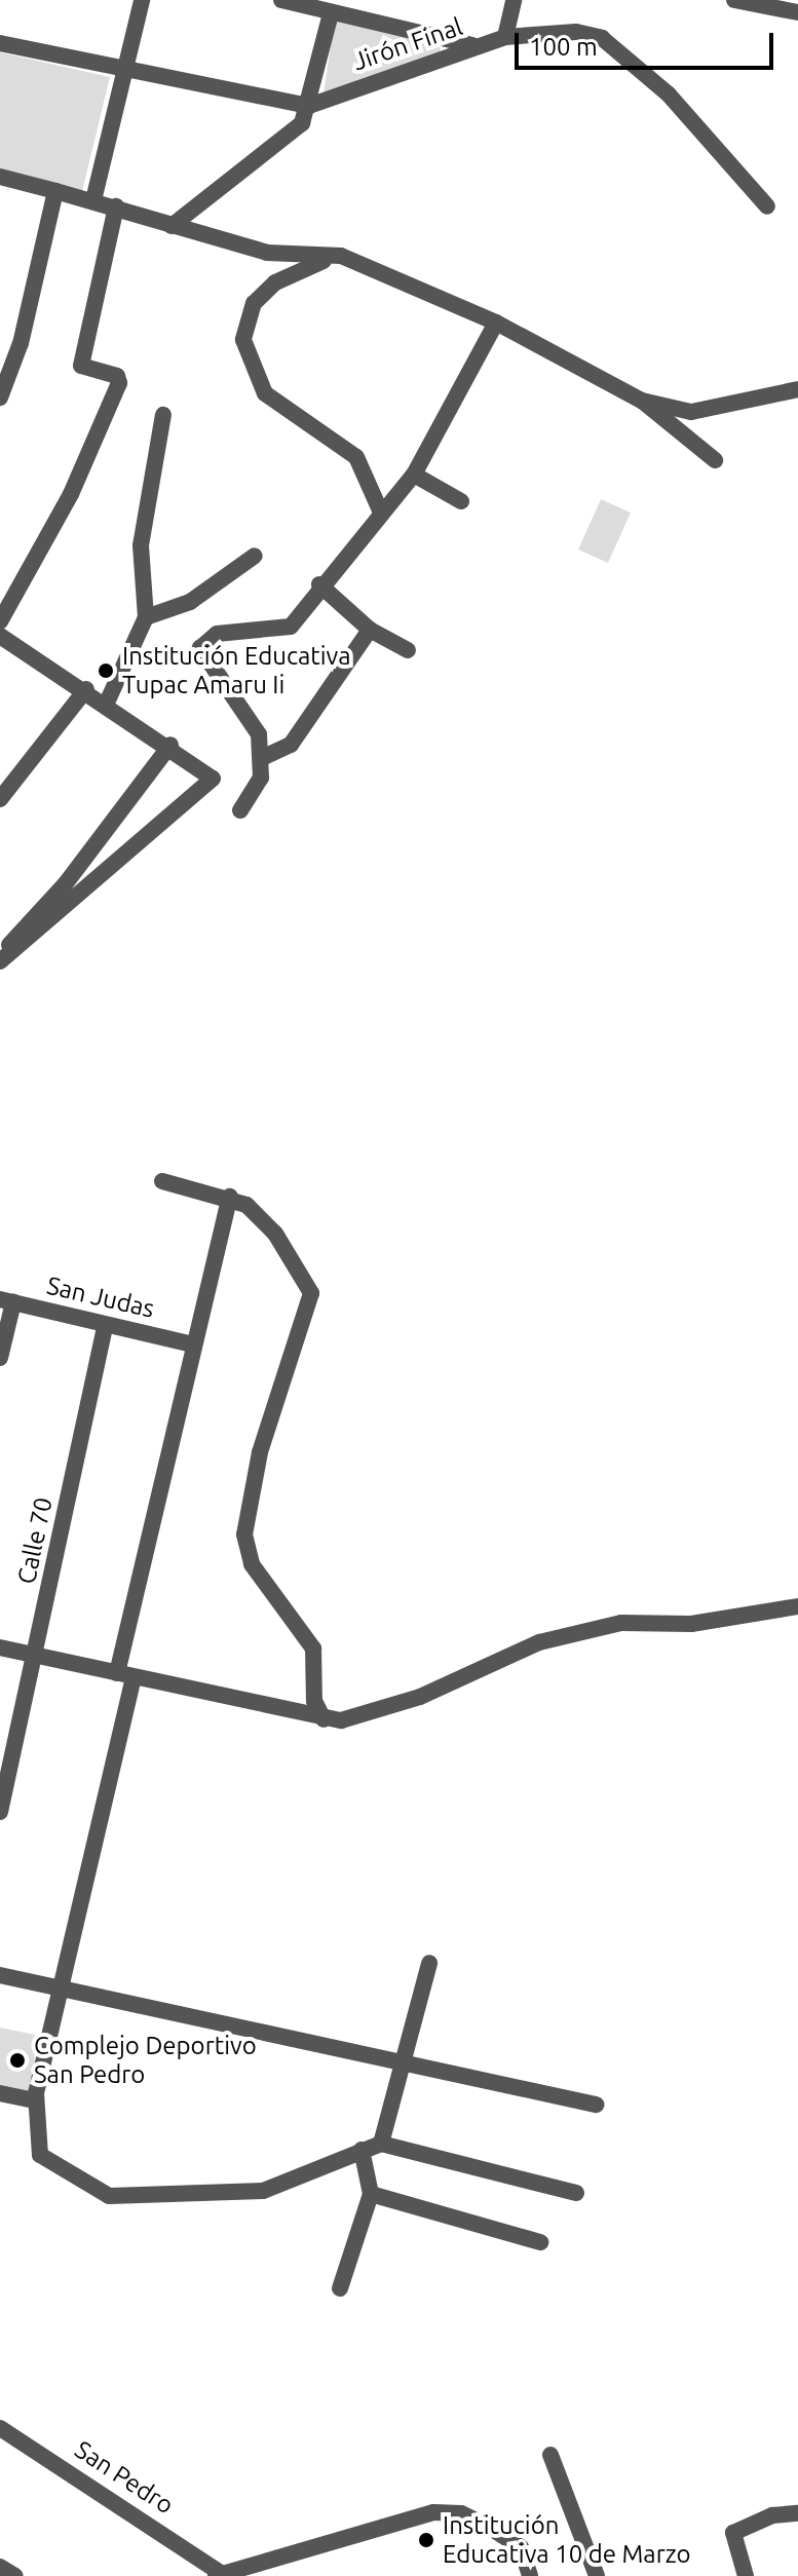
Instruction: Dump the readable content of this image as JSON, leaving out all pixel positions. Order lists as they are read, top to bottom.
{
  "streets": {
    "street": [
      "Jirón Final",
      "San Judas",
      "Calle 70",
      "San Pedro"
    ]
  },
  "crossings": [
    ["San Judas", "Calle 70"]
  ],
  "places": ["Institución Educativa Tupac Amaru Ii", "Complejo Deportivo San Pedro", "Institución Educativa 10 de Marzo"],
  "scale_bar": "100 m"
}
